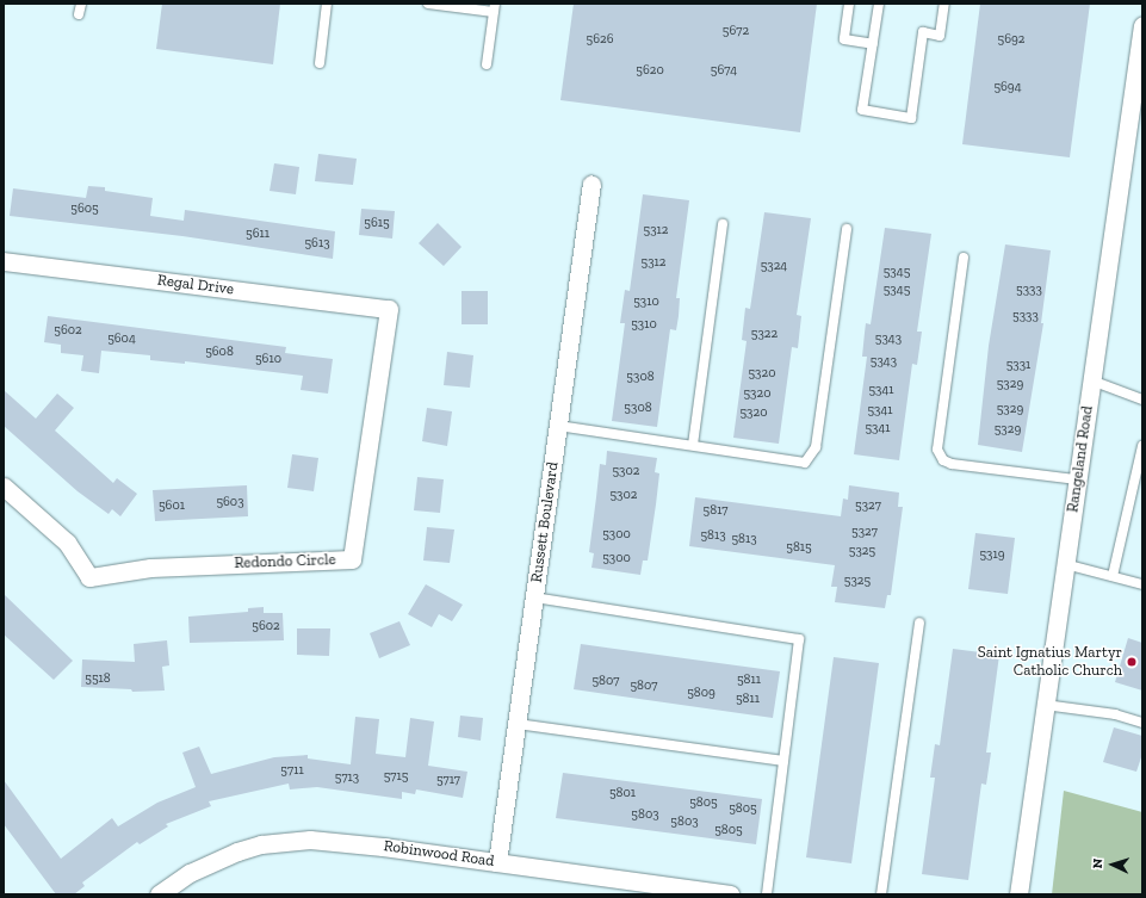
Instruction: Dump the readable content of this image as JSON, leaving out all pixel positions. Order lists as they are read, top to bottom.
{
  "streets": {
    "street": [
      "Regal Drive",
      "Rangeland Road",
      "Russett Boulevard",
      "Redondo Circle",
      "Robinwood Road"
    ]
  },
  "crossings": [
    ["Regal Drive", "Redondo Circle"],
    ["Russett Boulevard", "Robinwood Road"]
  ],
  "places": ["Saint Ignatius Martyr Catholic Church"],
  "house_numbers": [
    "5672",
    "5626",
    "5692",
    "5620",
    "5674",
    "5694",
    "5605",
    "5615",
    "5312",
    "5611",
    "5613",
    "5312",
    "5324",
    "5345",
    "5345",
    "5333",
    "5310",
    "5333",
    "5310",
    "5602",
    "5322",
    "5604",
    "5343",
    "5608",
    "5610",
    "5343",
    "5331",
    "5320",
    "5308",
    "5329",
    "5341",
    "5320",
    "5308",
    "5329",
    "5341",
    "5320",
    "5341",
    "5329",
    "5302",
    "5302",
    "5603",
    "5601",
    "5327",
    "5817",
    "5327",
    "5300",
    "5813",
    "5813",
    "5815",
    "5325",
    "5319",
    "5300",
    "5325",
    "5602",
    "5518",
    "5811",
    "5807",
    "5807",
    "5809",
    "5811",
    "5711",
    "5715",
    "5713",
    "5717",
    "5801",
    "5805",
    "5805",
    "5803",
    "5803",
    "5805"
  ],
  "north": "left"
}
